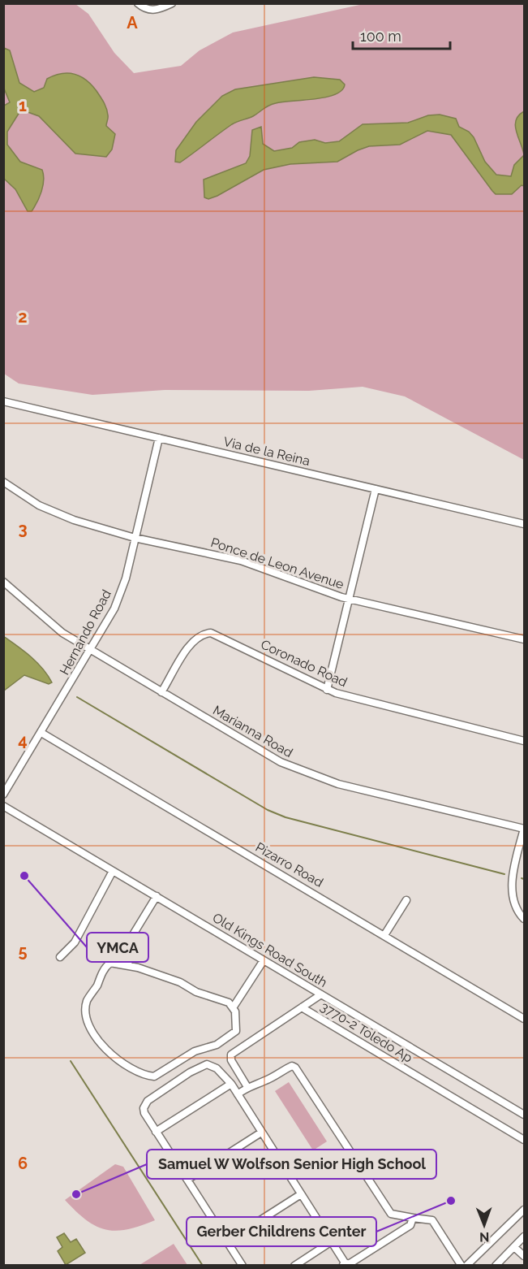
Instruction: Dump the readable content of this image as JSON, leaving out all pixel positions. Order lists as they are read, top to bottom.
{
  "streets": {
    "street": [
      "Via de la Reina",
      "Ponce de Leon Avenue",
      "Hernando Road",
      "Coronado Road",
      "Marianna Road",
      "Pizarro Road",
      "Old Kings Road South",
      "3770-2 Toledo Ap"
    ]
  },
  "crossings": [
    ["Via de la Reina", "Hernando Road"],
    ["Ponce de Leon Avenue", "Hernando Road"],
    ["Hernando Road", "Marianna Road"],
    ["Hernando Road", "Pizarro Road"],
    ["Coronado Road", "Marianna Road"]
  ],
  "places": ["YMCA", "Samuel W Wolfson Senior High School", "Gerber Childrens Center"],
  "scale_bar": "100 m",
  "north": "bottom",
  "grid": {
    "columns": ["A"],
    "rows": [
      "1",
      "2",
      "3",
      "4",
      "5",
      "6"
    ]
  }
}
